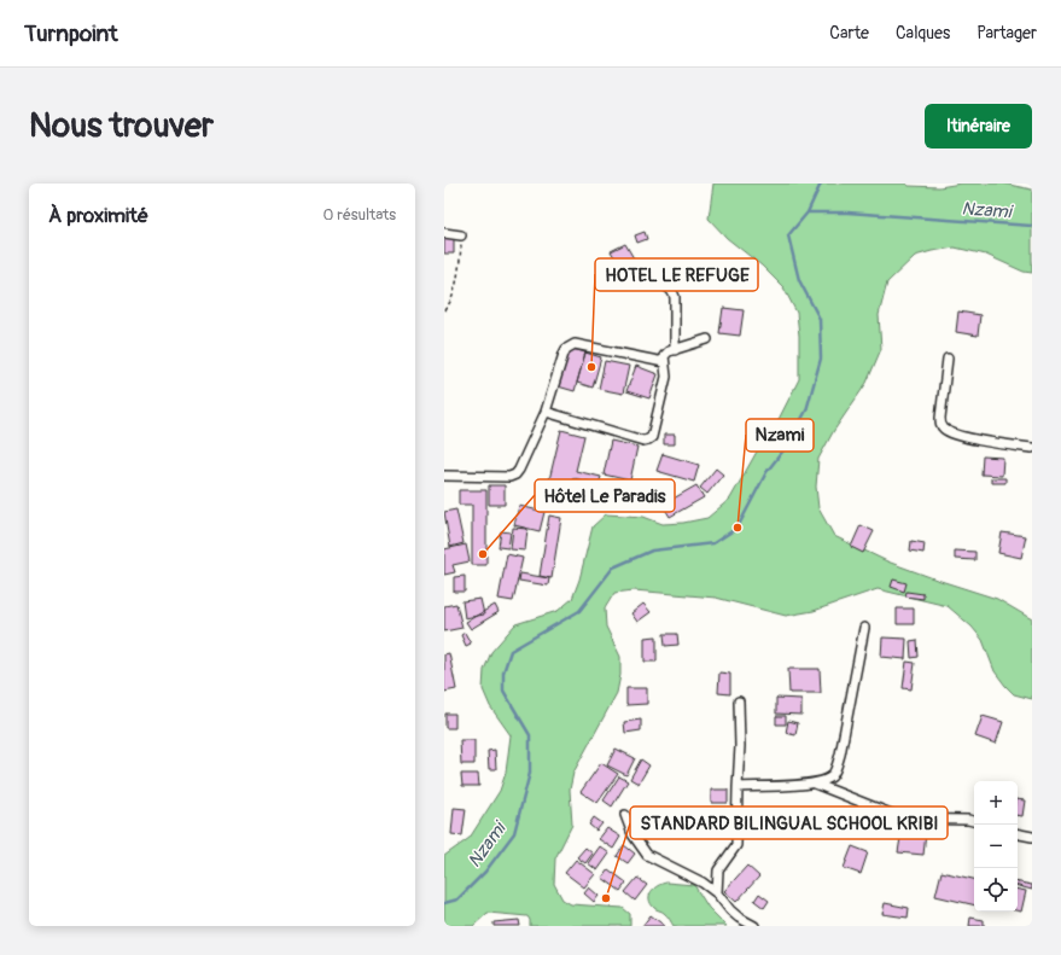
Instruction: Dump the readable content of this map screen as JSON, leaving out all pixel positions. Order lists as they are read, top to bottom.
{
  "water": ["Nzami"],
  "places": [
    "HOTEL LE REFUGE",
    "Nzami",
    "Hôtel Le Paradis",
    "STANDARD BILINGUAL SCHOOL KRIBI"
  ],
  "page": {
    "header": "Turnpoint",
    "nav": ["Carte", "Calques", "Partager"],
    "buttons": "Itinéraire",
    "title": "Nous trouver",
    "heading": ["À proximité", "0 résultats"],
    "map_buttons": ["+", "−"]
  }
}
